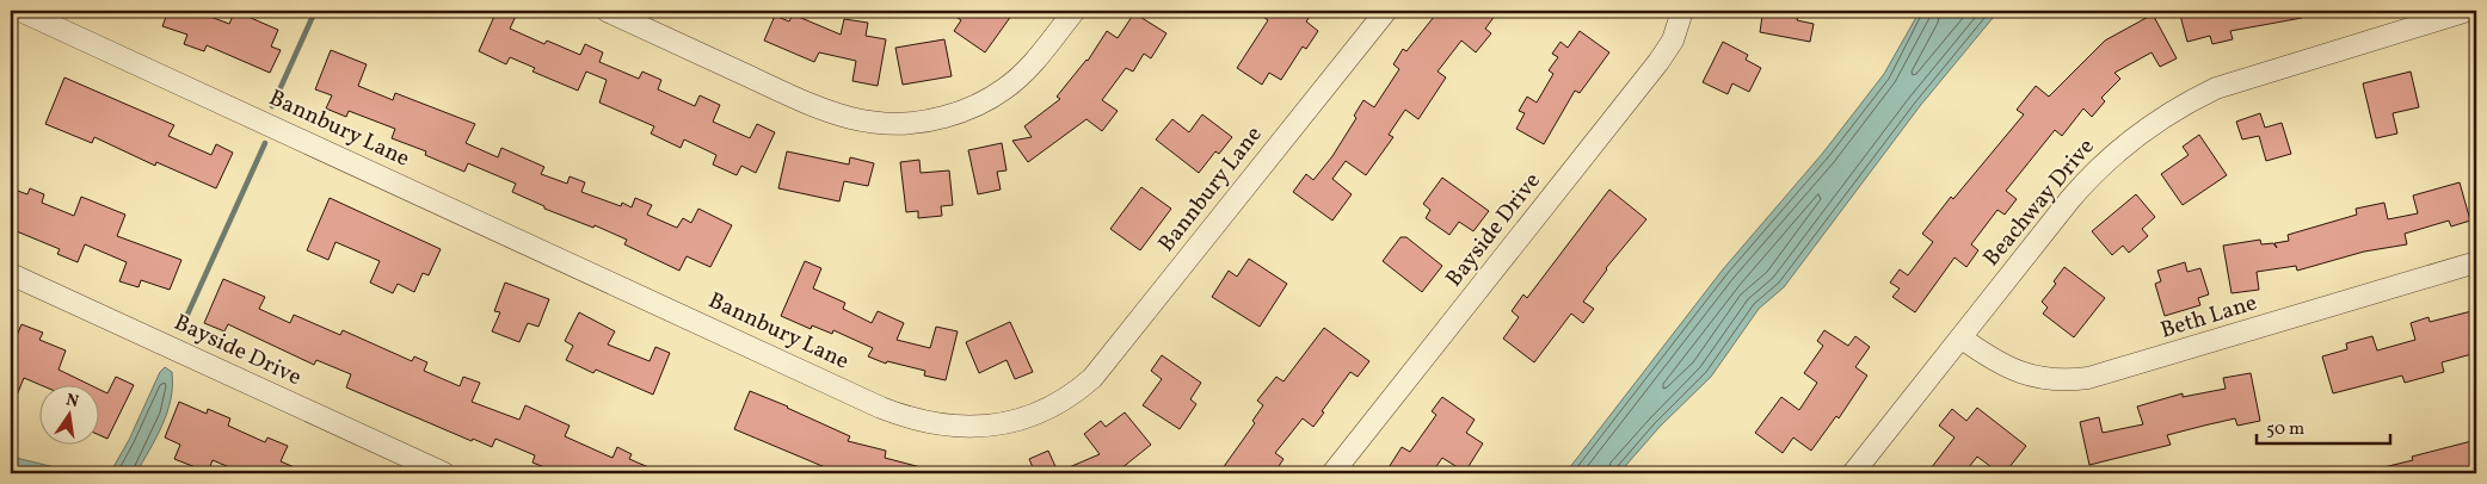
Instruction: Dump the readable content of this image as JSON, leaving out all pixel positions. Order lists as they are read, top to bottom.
{
  "streets": {
    "street": [
      "Bannbury Lane",
      "Beachway Drive",
      "Bayside Drive",
      "Beth Lane"
    ]
  },
  "crossings": [
    ["Beachway Drive", "Beth Lane"]
  ],
  "scale_bar": "50 m",
  "north": "top"
}
